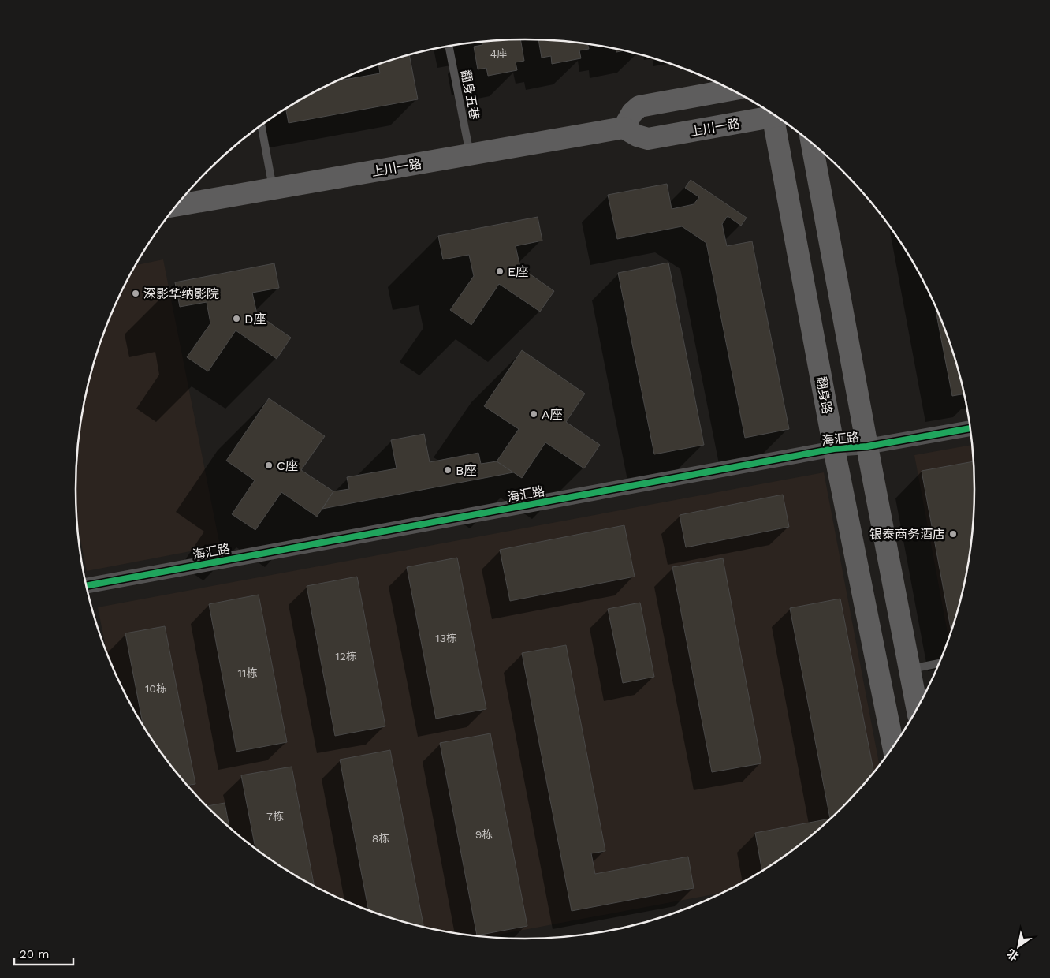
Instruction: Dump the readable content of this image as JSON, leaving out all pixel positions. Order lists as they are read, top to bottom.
{
  "streets": {
    "main road": ["上川一路", "翻身路"],
    "street": ["海汇路"],
    "lane": ["翻身五巷"]
  },
  "crossings": [
    ["翻身五巷", "上川一路"],
    ["翻身路", "海汇路"]
  ],
  "places": [
    "E座",
    "深影华纳影院",
    "D座",
    "A座",
    "C座",
    "B座",
    "银泰商务酒店"
  ],
  "house_numbers": [
    "4座",
    "13栋",
    "12栋",
    "11栋",
    "10栋",
    "7栋",
    "9栋",
    "8栋"
  ],
  "scale_bar": "20 m",
  "north": "bottom left"
}
